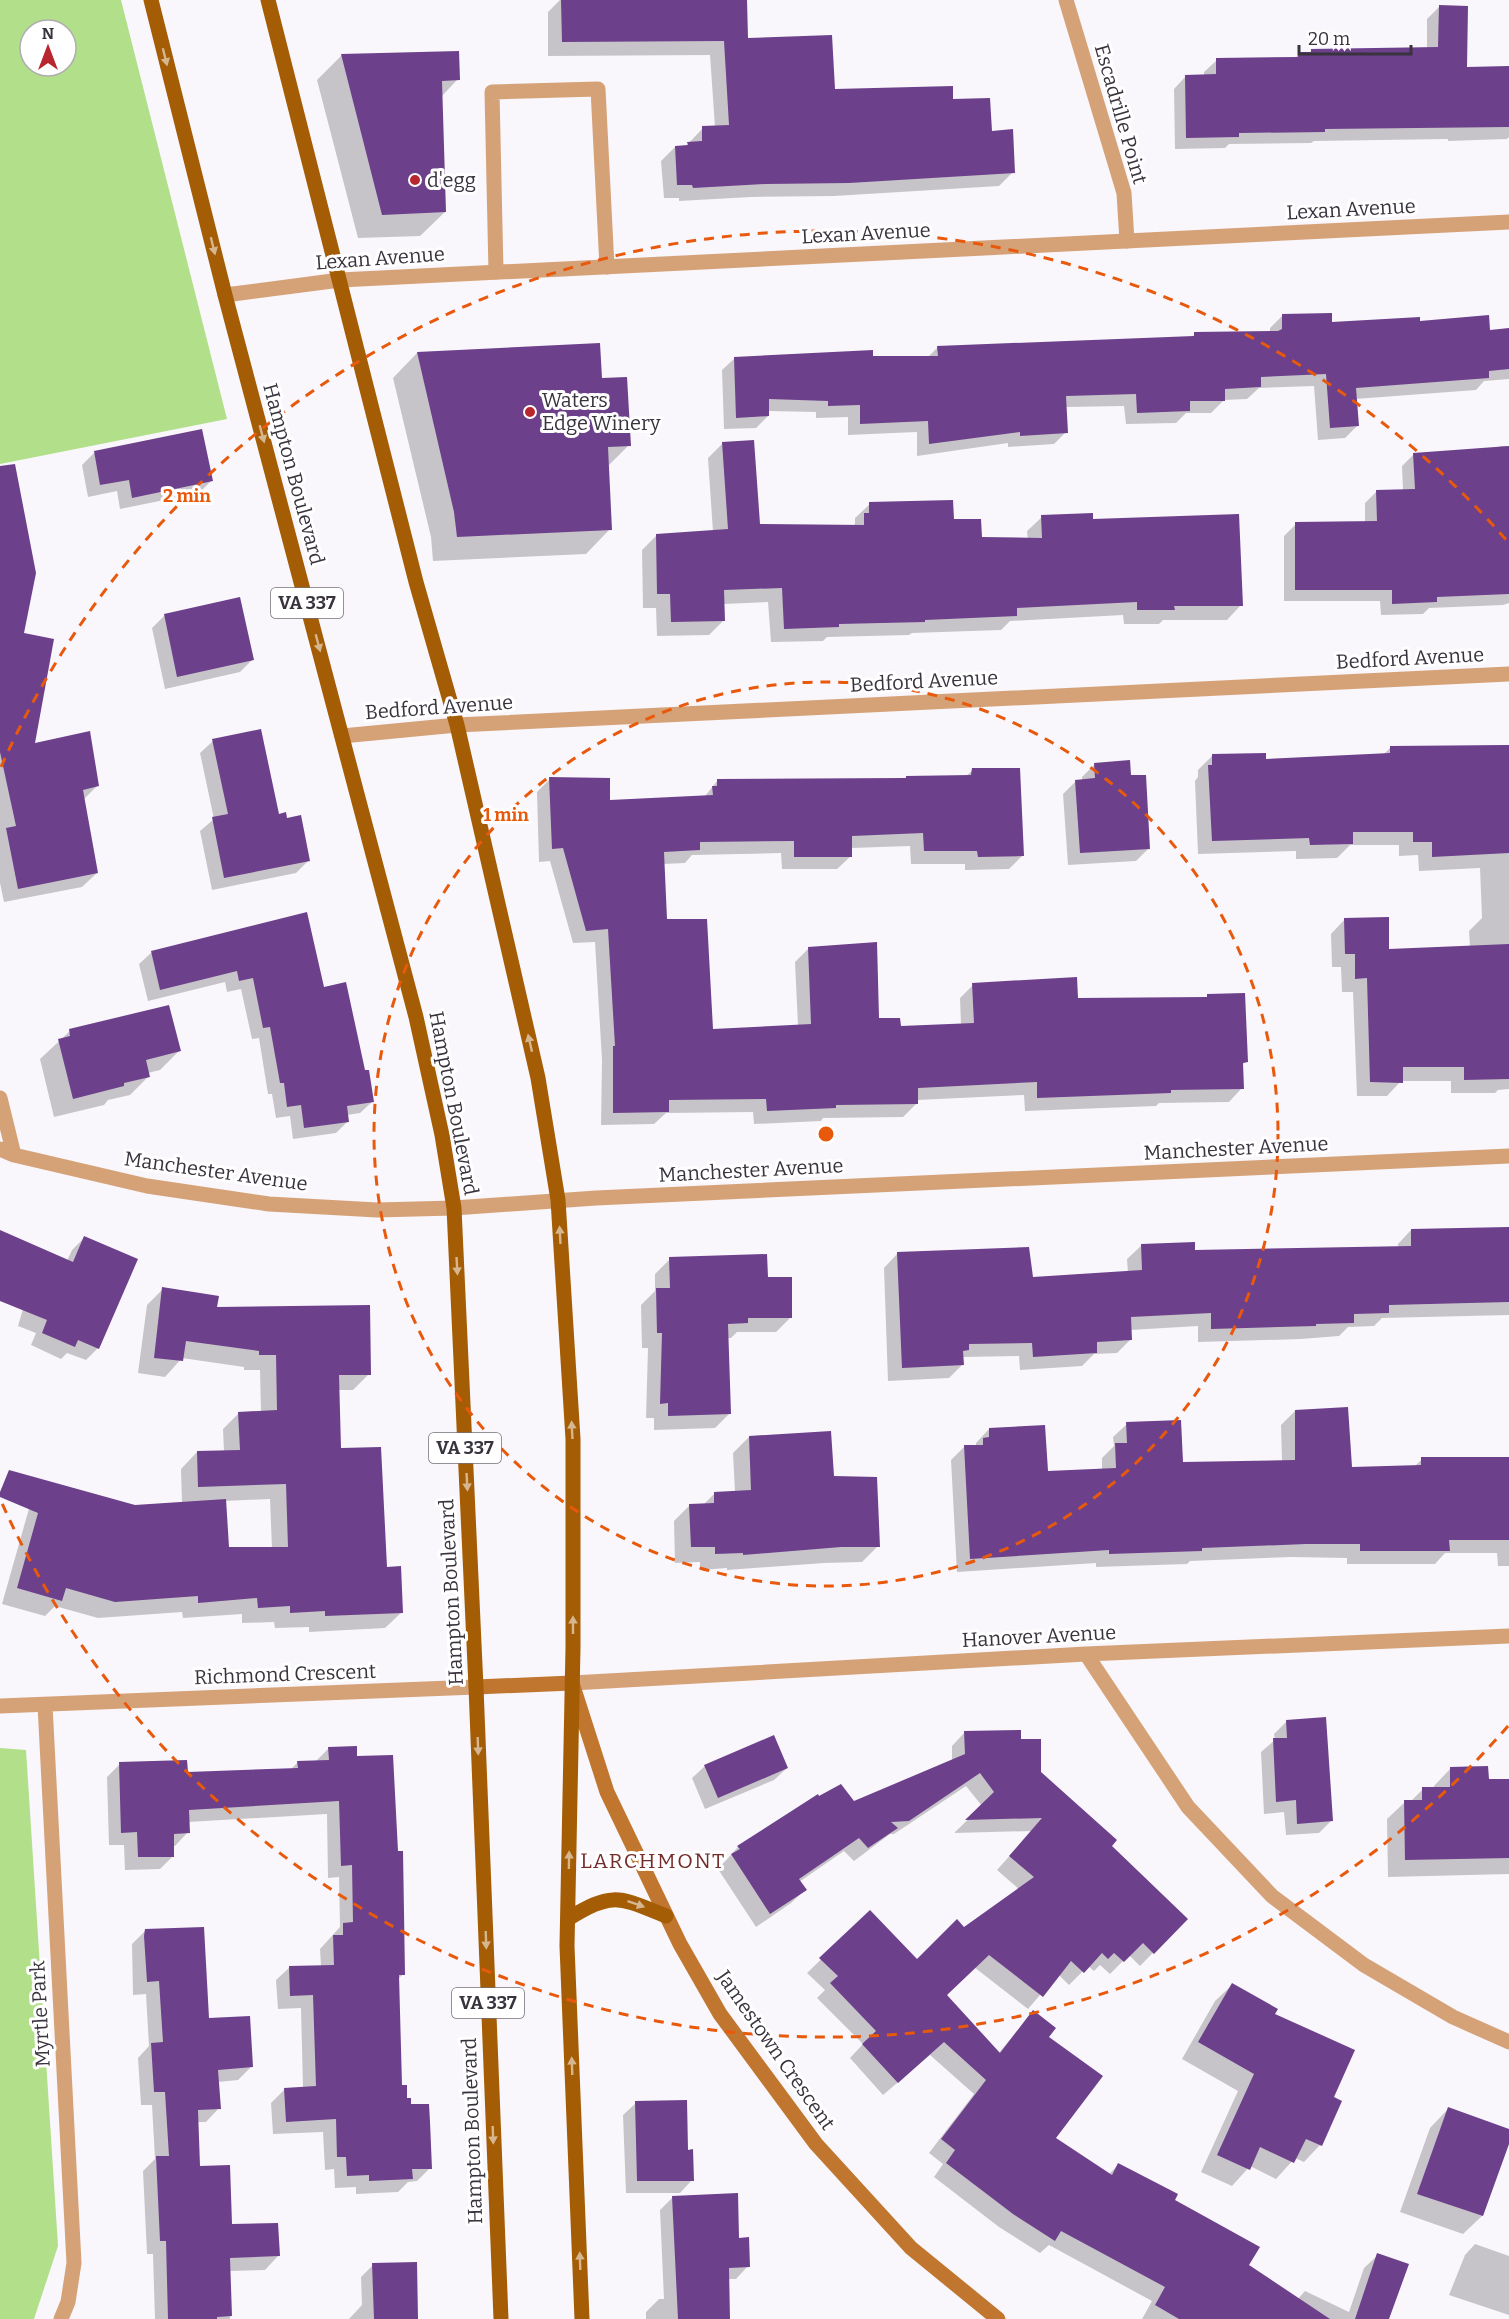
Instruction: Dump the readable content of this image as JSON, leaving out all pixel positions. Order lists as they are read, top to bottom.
{
  "streets": {
    "main road": [
      "Hampton Boulevard",
      "VA 337",
      "Richmond Crescent",
      "Jamestown Crescent"
    ],
    "street": [
      "Escadrille Point",
      "Lexan Avenue",
      "Bedford Avenue",
      "Manchester Avenue",
      "Hanover Avenue",
      "Myrtle Park"
    ]
  },
  "crossings": [
    ["Escadrille Point", "Lexan Avenue"],
    ["Lexan Avenue", "Hampton Boulevard"],
    ["Hampton Boulevard", "Bedford Avenue"],
    ["Hampton Boulevard", "Manchester Avenue"],
    ["Hampton Boulevard", "Richmond Crescent"],
    ["Hanover Avenue", "Richmond Crescent"],
    ["Hanover Avenue", "Jamestown Crescent"],
    ["Richmond Crescent", "Myrtle Park"],
    ["Richmond Crescent", "Jamestown Crescent"]
  ],
  "districts": ["LARCHMONT"],
  "places": ["d'egg", "Waters Edge Winery"],
  "scale_bar": "20 m",
  "north": "top",
  "rings": ["2 min", "1 min"]
}
